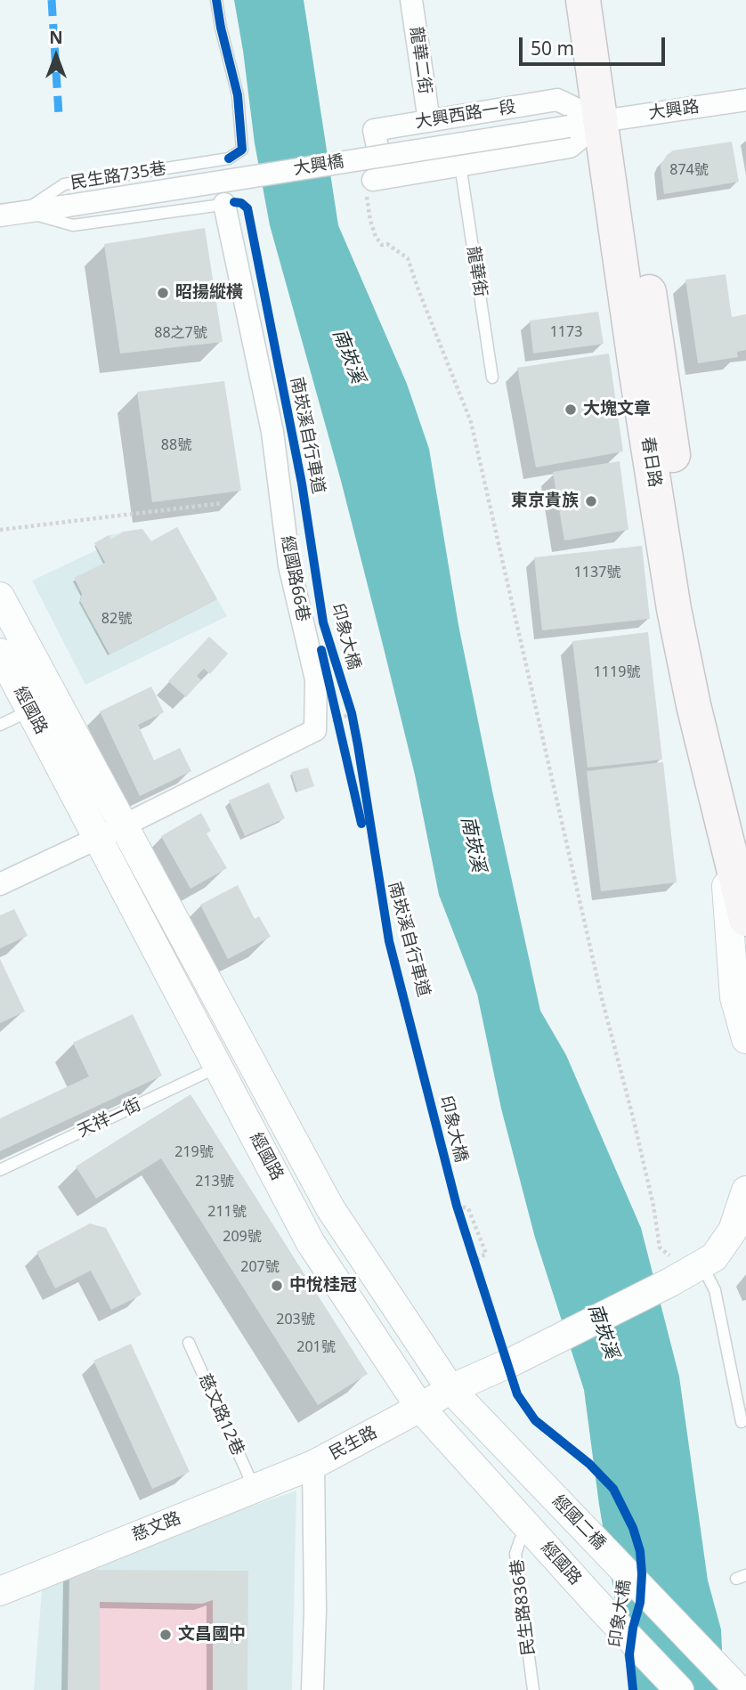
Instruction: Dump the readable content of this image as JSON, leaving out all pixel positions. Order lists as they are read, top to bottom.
{
  "streets": {
    "main road": ["春日路"],
    "street": [
      "龍華二街",
      "大興路",
      "大興西路一段",
      "大興橋",
      "經國路66巷",
      "經國路",
      "民生路",
      "經國二橋",
      "慈文路"
    ],
    "lane": [
      "民生路735巷",
      "龍華街",
      "天祥一街",
      "慈文路12巷",
      "民生路836巷"
    ],
    "cycle path": ["南崁溪自行車道"]
  },
  "crossings": [
    ["龍華二街", "大興西路一段"],
    ["大興路", "大興西路一段"],
    ["大興路", "大興橋"],
    ["大興路", "春日路"],
    ["大興西路一段", "大興橋"],
    ["大興西路一段", "春日路"],
    ["大興橋", "民生路735巷"],
    ["大興橋", "春日路"],
    ["經國路66巷", "經國路"],
    ["經國路", "天祥一街"],
    ["經國路", "民生路"],
    ["經國路", "經國二橋"],
    ["經國路", "民生路836巷"],
    ["慈文路12巷", "慈文路"],
    ["民生路", "慈文路"]
  ],
  "water": ["南崁溪"],
  "places": [
    "昭揚縱橫",
    "大塊文章",
    "東京貴族",
    "中悅桂冠",
    "文昌國中"
  ],
  "house_numbers": [
    "874號",
    "1173",
    "88之7號",
    "88號",
    "1137號",
    "82號",
    "1119號",
    "219號",
    "213號",
    "211號",
    "209號",
    "207號",
    "203號",
    "201號"
  ],
  "scale_bar": "50 m",
  "north": "top"
}
